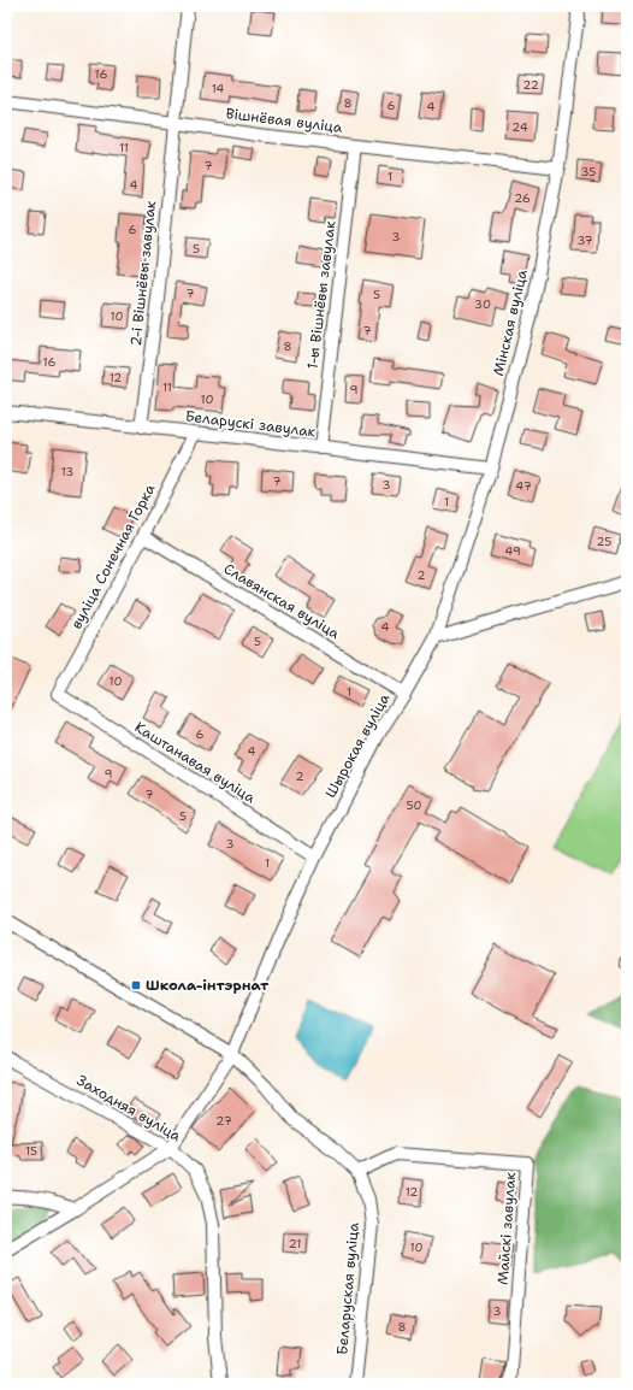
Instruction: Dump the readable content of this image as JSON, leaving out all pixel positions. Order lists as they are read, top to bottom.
{
  "streets": {
    "street": [
      "Вішнёвая вуліца",
      "2-і Вішнёвы завулак",
      "1-ы Вішнёвы завулак",
      "Мінская вуліца",
      "Беларускі завулак",
      "вуліца Сонечная Горка",
      "Славянская вуліца",
      "Шырокая вуліца",
      "Каштанавая вуліца",
      "Заходняя вуліца",
      "Майскі завулак",
      "Беларуская вуліца"
    ]
  },
  "crossings": [
    ["Вішнёвая вуліца", "2-і Вішнёвы завулак"],
    ["Вішнёвая вуліца", "1-ы Вішнёвы завулак"],
    ["Вішнёвая вуліца", "Мінская вуліца"],
    ["2-і Вішнёвы завулак", "Беларускі завулак"],
    ["1-ы Вішнёвы завулак", "Беларускі завулак"],
    ["Мінская вуліца", "Беларускі завулак"],
    ["Мінская вуліца", "Шырокая вуліца"],
    ["Беларускі завулак", "вуліца Сонечная Горка"],
    ["вуліца Сонечная Горка", "Славянская вуліца"],
    ["вуліца Сонечная Горка", "Каштанавая вуліца"],
    ["Славянская вуліца", "Шырокая вуліца"],
    ["Шырокая вуліца", "Каштанавая вуліца"],
    ["Шырокая вуліца", "Заходняя вуліца"],
    ["Шырокая вуліца", "Беларуская вуліца"],
    ["Майскі завулак", "Беларуская вуліца"]
  ],
  "places": {
    "transit": ["Школа-інтэрнат"]
  },
  "house_numbers": [
    "16",
    "22",
    "14",
    "8",
    "6",
    "4",
    "24",
    "11",
    "7",
    "35",
    "1",
    "4",
    "26",
    "6",
    "3",
    "37",
    "5",
    "7",
    "5",
    "30",
    "10",
    "7",
    "8",
    "16",
    "12",
    "11",
    "9",
    "10",
    "13",
    "7",
    "3",
    "47",
    "1",
    "25",
    "49",
    "2",
    "4",
    "5",
    "10",
    "1",
    "6",
    "4",
    "9",
    "2",
    "7",
    "50",
    "5",
    "3",
    "1",
    "27",
    "15",
    "12",
    "21",
    "10",
    "3",
    "8"
  ]
}
